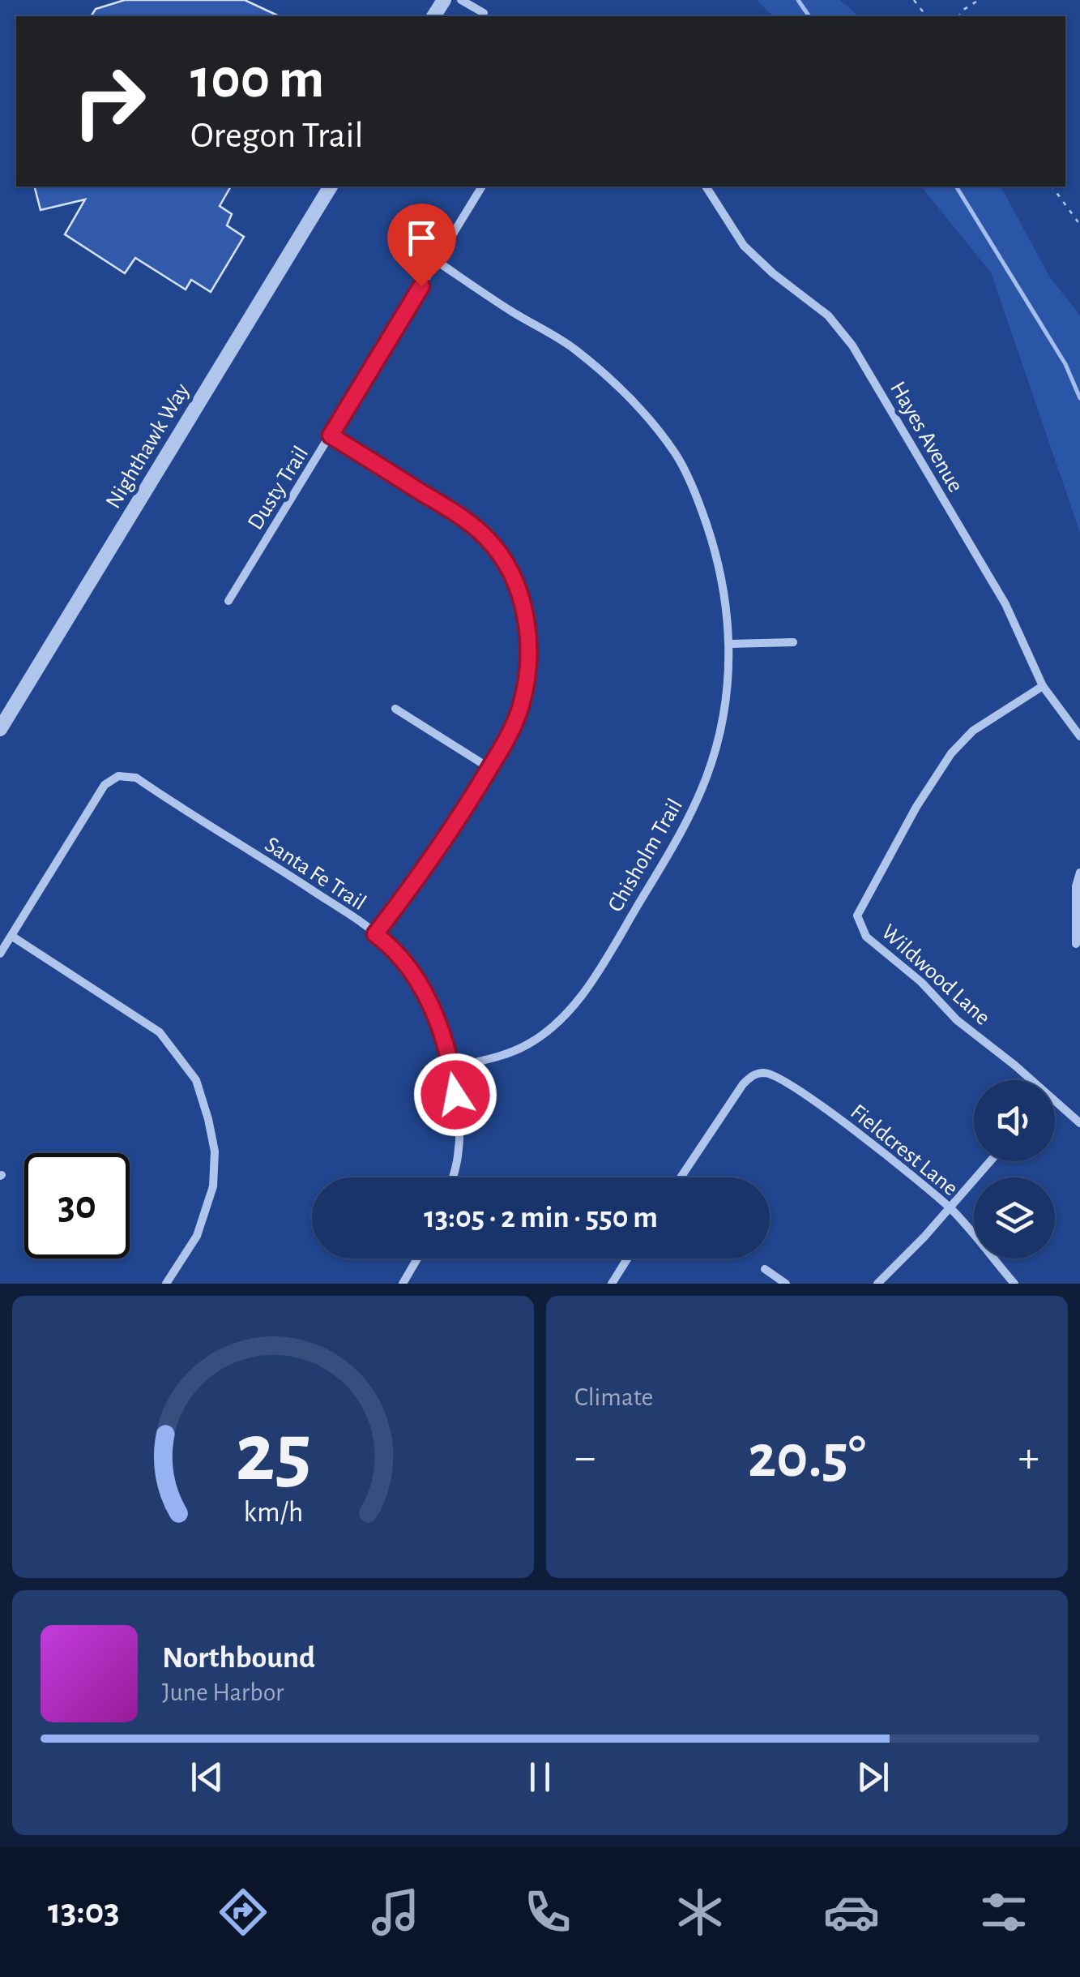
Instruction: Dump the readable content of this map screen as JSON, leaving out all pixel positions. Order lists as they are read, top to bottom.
{
  "streets": {
    "street": [
      "Hayes Avenue",
      "Nighthawk Way",
      "Dusty Trail",
      "Chisholm Trail",
      "Santa Fe Trail",
      "Wildwood Lane",
      "Fieldcrest Lane"
    ]
  },
  "crossings": [
    ["Hayes Avenue", "Wildwood Lane"],
    ["Dusty Trail", "Chisholm Trail"],
    ["Chisholm Trail", "Santa Fe Trail"]
  ],
  "page": {
    "turn": ["100 m", "Oregon Trail"],
    "limit": "30",
    "trip": "13:05 · 2 min · 550 m",
    "tile": "Climate",
    "heat": ["−", "20.5°", "+"],
    "song": ["Northbound", "June Harbor"],
    "tabs": "13:03",
    "gauge": ["25", "km/h"]
  }
}
